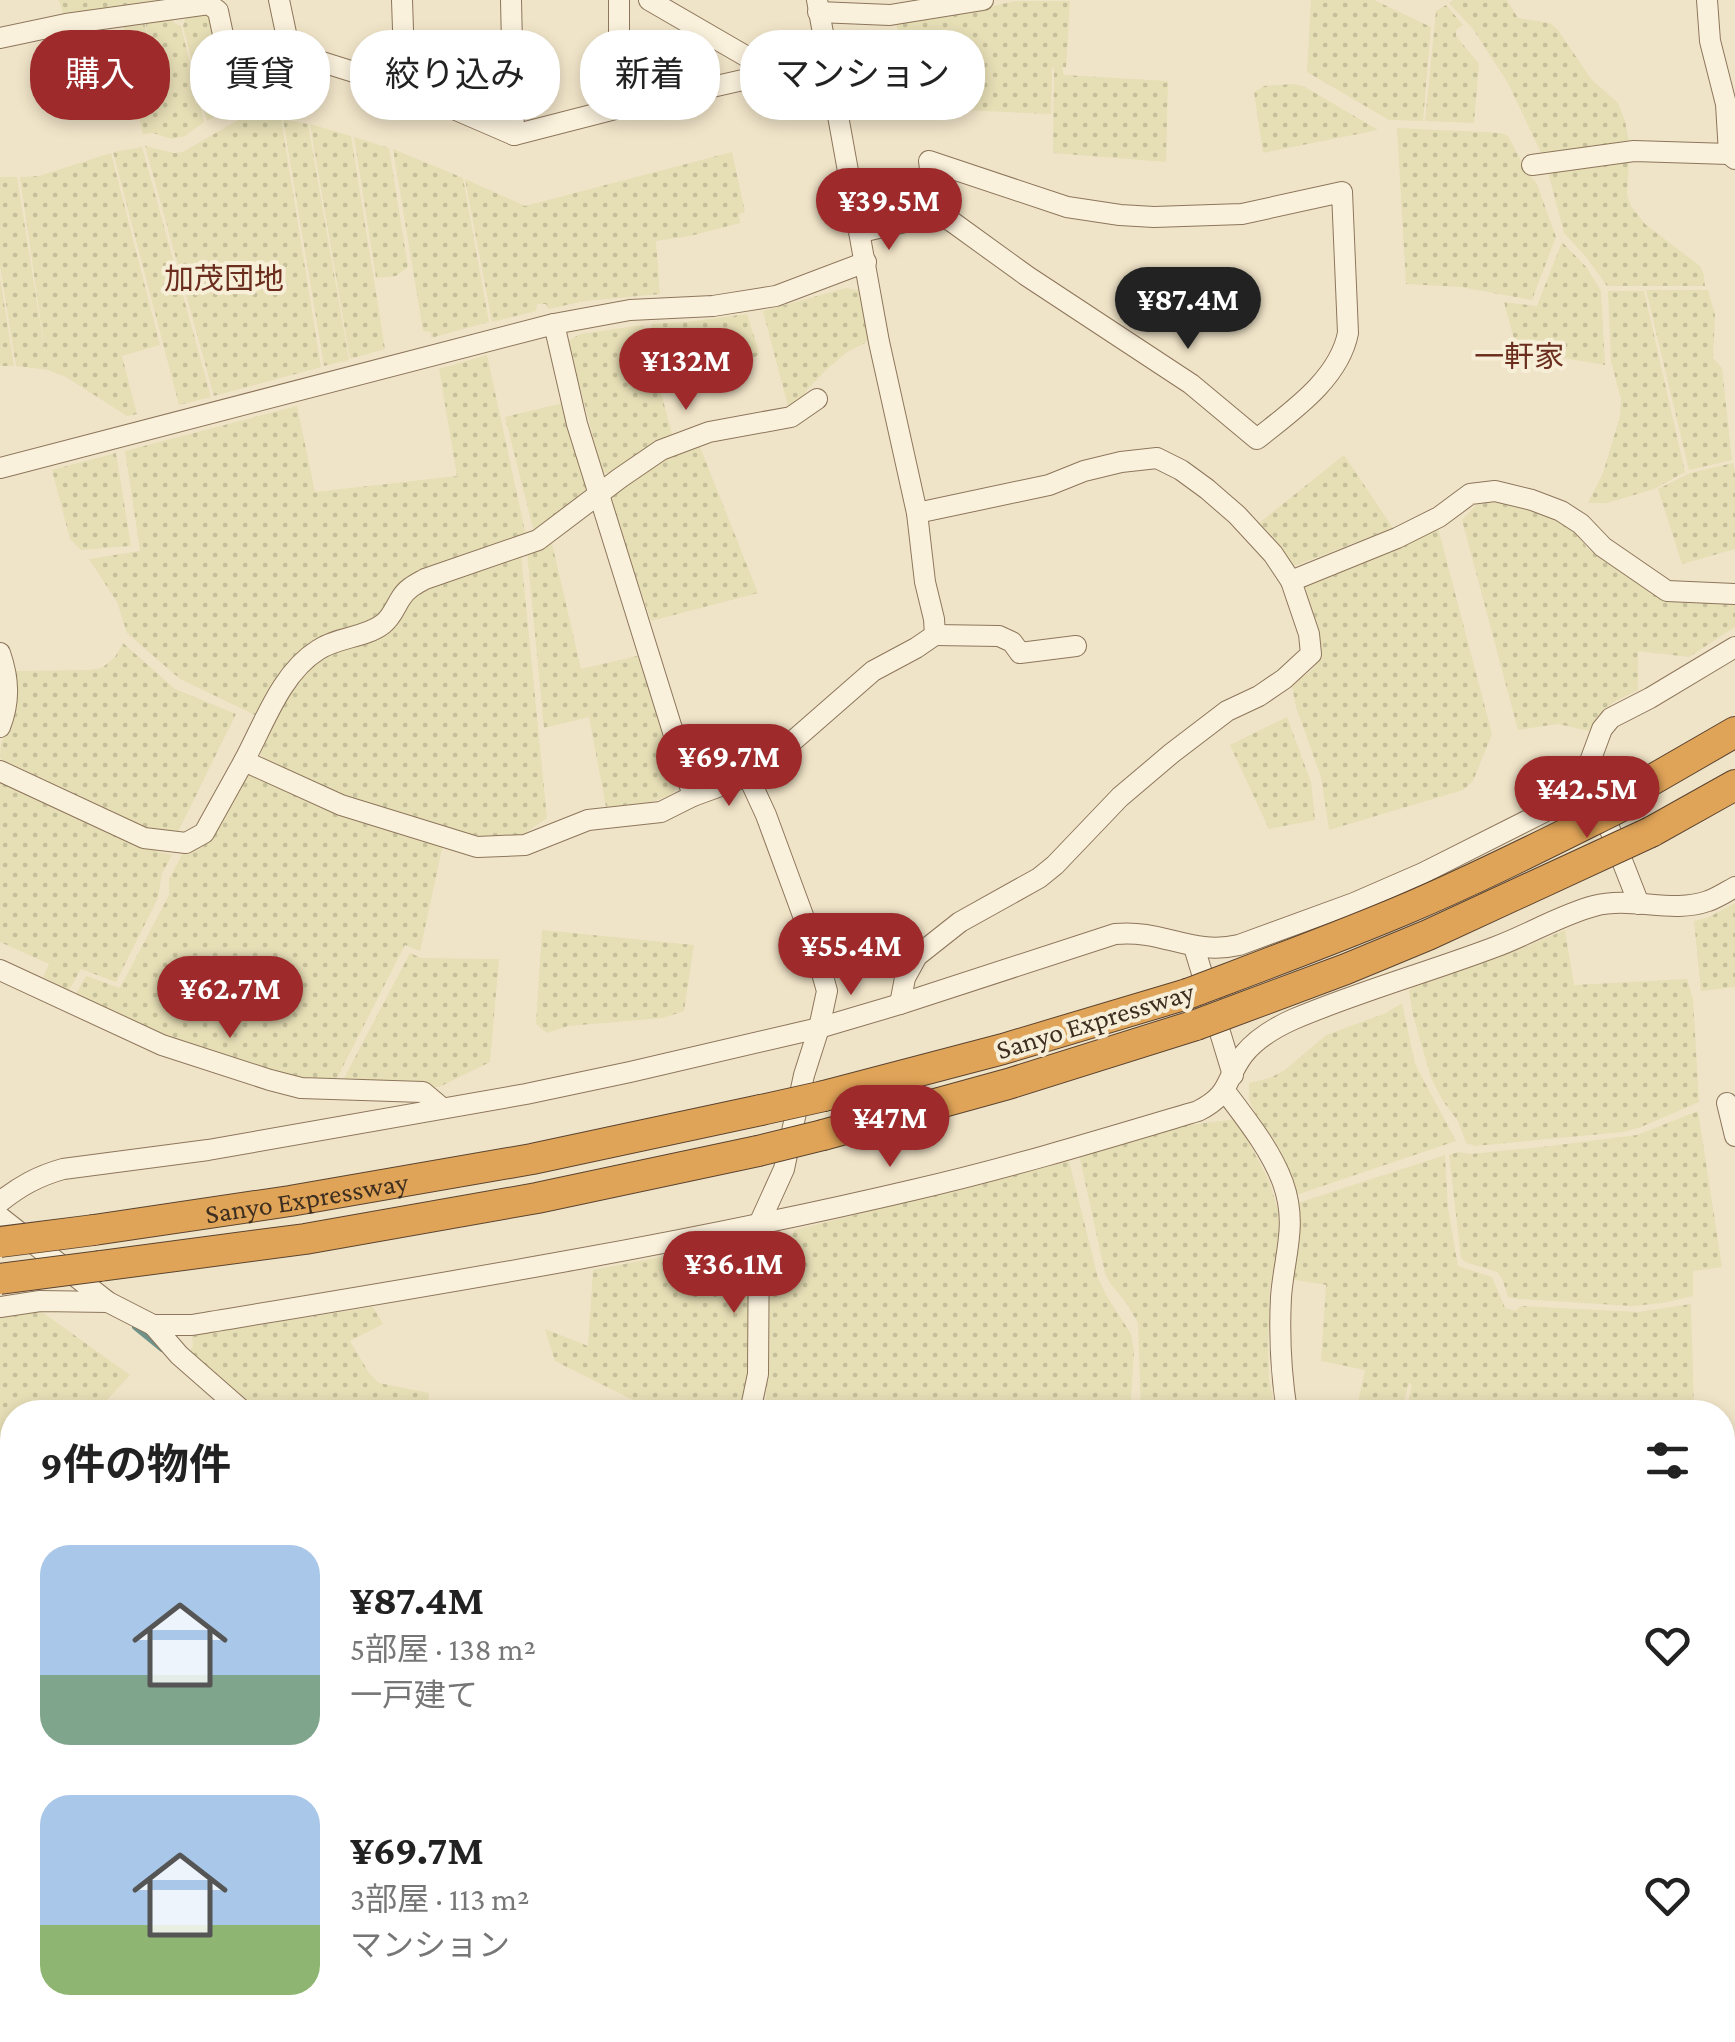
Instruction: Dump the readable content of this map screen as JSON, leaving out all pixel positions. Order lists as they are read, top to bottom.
{
  "streets": {
    "highway": ["Sanyo Expressway"]
  },
  "districts": ["加茂団地", "一軒家"],
  "page": {
    "chip": [
      "購入",
      "賃貸",
      "絞り込み",
      "新着",
      "マンション"
    ],
    "price": [
      "¥39.5M",
      "¥87.4M",
      "¥132M",
      "¥69.7M",
      "¥42.5M",
      "¥55.4M",
      "¥62.7M",
      "¥47M",
      "¥36.1M"
    ],
    "heading": "9件の物件",
    "list": [
      {
        "name": "¥87.4M",
        "note": "5部屋 · 138 m² · 一戸建て"
      },
      {
        "name": "¥69.7M",
        "note": "3部屋 · 113 m² · マンション"
      }
    ]
  }
}
